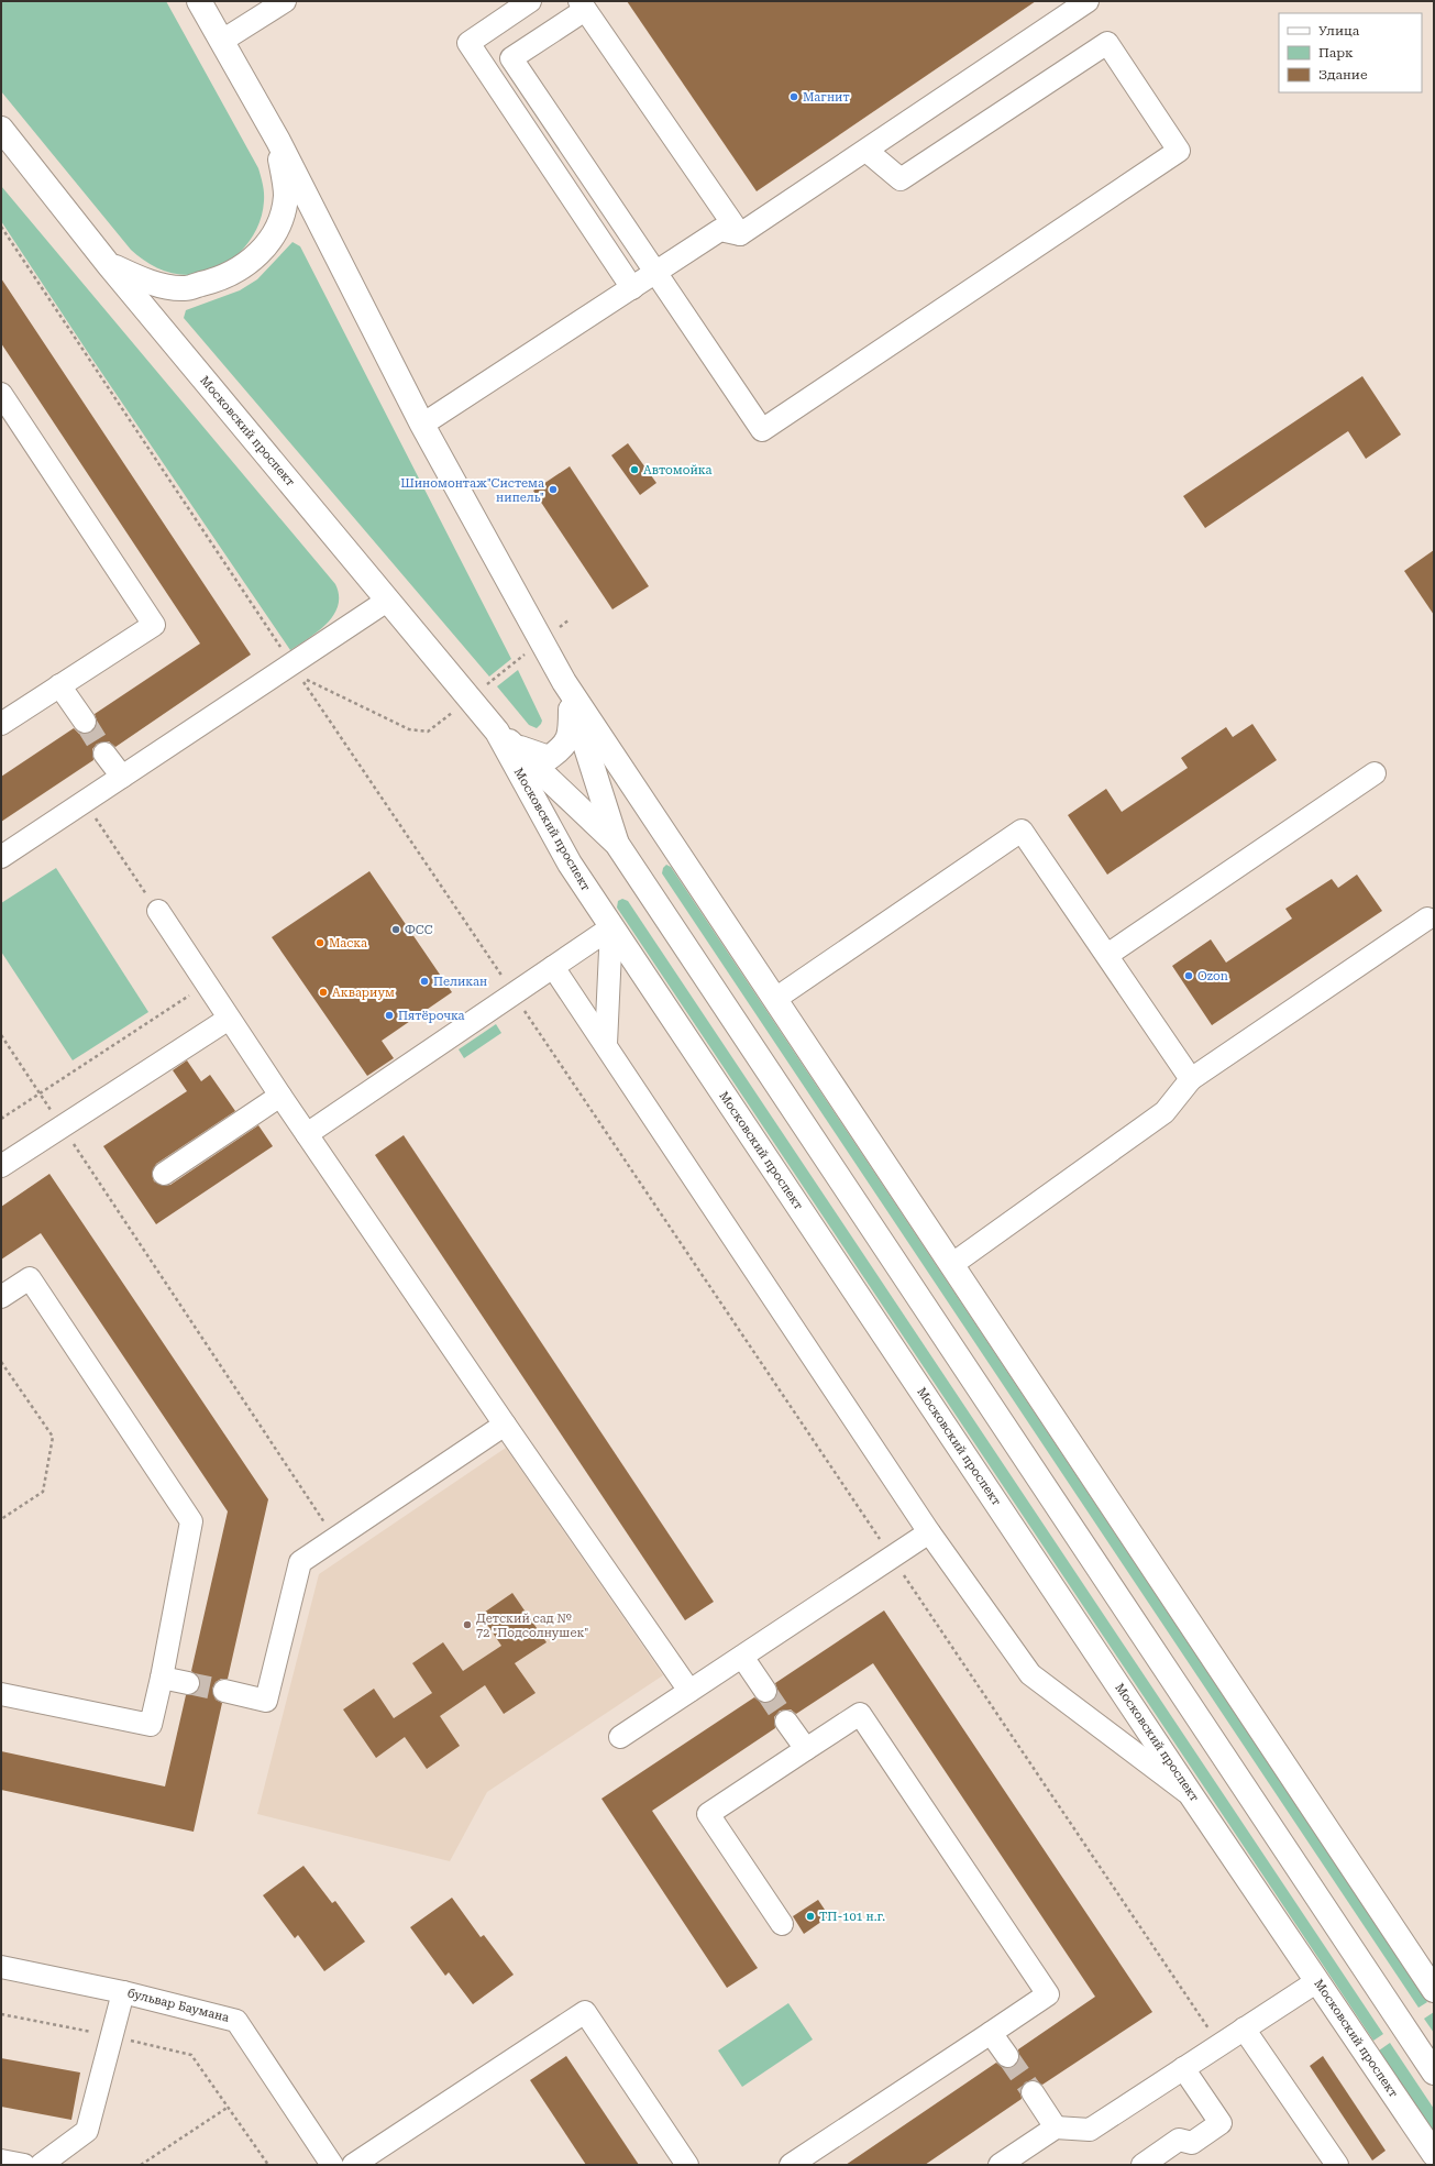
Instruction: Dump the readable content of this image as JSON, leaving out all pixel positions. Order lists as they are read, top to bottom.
{
  "streets": {
    "main road": ["Московский проспект"],
    "street": ["бульвар Баумана"]
  },
  "places": [
    "Магнит",
    "Автомойка",
    "Шиномонтаж\"Система нипель\"",
    "ФСС",
    "Маска",
    "Ozon",
    "Пеликан",
    "Аквариум",
    "Пятёрочка",
    "Детский сад № 72 \"Подсолнушек\"",
    "ТП-101 н.г."
  ],
  "legend": ["Улица", "Парк", "Здание"]
}
